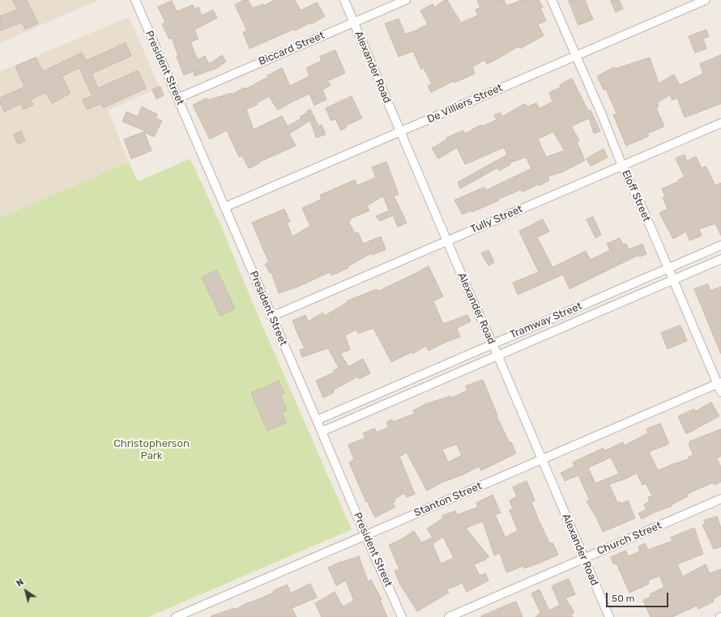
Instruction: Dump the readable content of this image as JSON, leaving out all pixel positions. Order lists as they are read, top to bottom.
{
  "streets": {
    "street": [
      "Biccard Street",
      "Alexander Road",
      "President Street",
      "De Villiers Street",
      "Eloff Street",
      "Tully Street",
      "Tramway Street",
      "Stanton Street",
      "Church Street"
    ]
  },
  "crossings": [
    ["Biccard Street", "Alexander Road"],
    ["Biccard Street", "President Street"],
    ["Alexander Road", "De Villiers Street"],
    ["Alexander Road", "Tully Street"],
    ["Alexander Road", "Tramway Street"],
    ["Alexander Road", "Stanton Street"],
    ["Alexander Road", "Church Street"],
    ["President Street", "De Villiers Street"],
    ["President Street", "Tully Street"],
    ["President Street", "Tramway Street"],
    ["President Street", "Stanton Street"],
    ["De Villiers Street", "Eloff Street"],
    ["Eloff Street", "Tully Street"],
    ["Eloff Street", "Tramway Street"],
    ["Eloff Street", "Stanton Street"]
  ],
  "parks": ["Christopherson Park"],
  "scale_bar": "50 m",
  "north": "top left"
}
